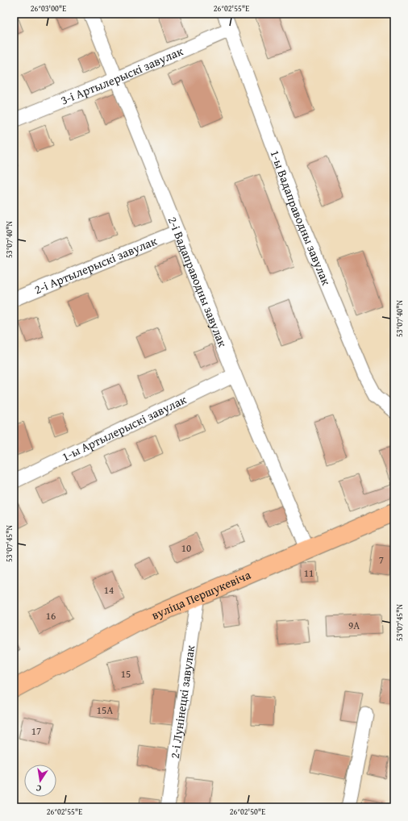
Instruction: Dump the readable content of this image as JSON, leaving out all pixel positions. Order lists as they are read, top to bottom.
{
  "streets": {
    "main road": ["вуліца Першукевіча"],
    "street": [
      "3-і Артылерыскі завулак",
      "1-ы Вадаправодны завулак",
      "2-і Артылерыскі завулак",
      "2-і Вадаправодны завулак",
      "1-ы Артылерыскі завулак",
      "2-і Лунінецкі завулак"
    ]
  },
  "crossings": [
    ["3-і Артылерыскі завулак", "1-ы Вадаправодны завулак"],
    ["3-і Артылерыскі завулак", "2-і Вадаправодны завулак"],
    ["2-і Артылерыскі завулак", "2-і Вадаправодны завулак"],
    ["2-і Вадаправодны завулак", "1-ы Артылерыскі завулак"],
    ["2-і Вадаправодны завулак", "вуліца Першукевіча"],
    ["вуліца Першукевіча", "2-і Лунінецкі завулак"]
  ],
  "house_numbers": [
    "10",
    "7",
    "11",
    "14",
    "16",
    "9А",
    "15",
    "15А",
    "17"
  ],
  "north": "bottom",
  "coordinates": [
    "26°03'00\"E",
    "26°02'55\"E",
    "53°07'40\"N",
    "53°07'45\"N",
    "26°02'50\"E"
  ]
}
